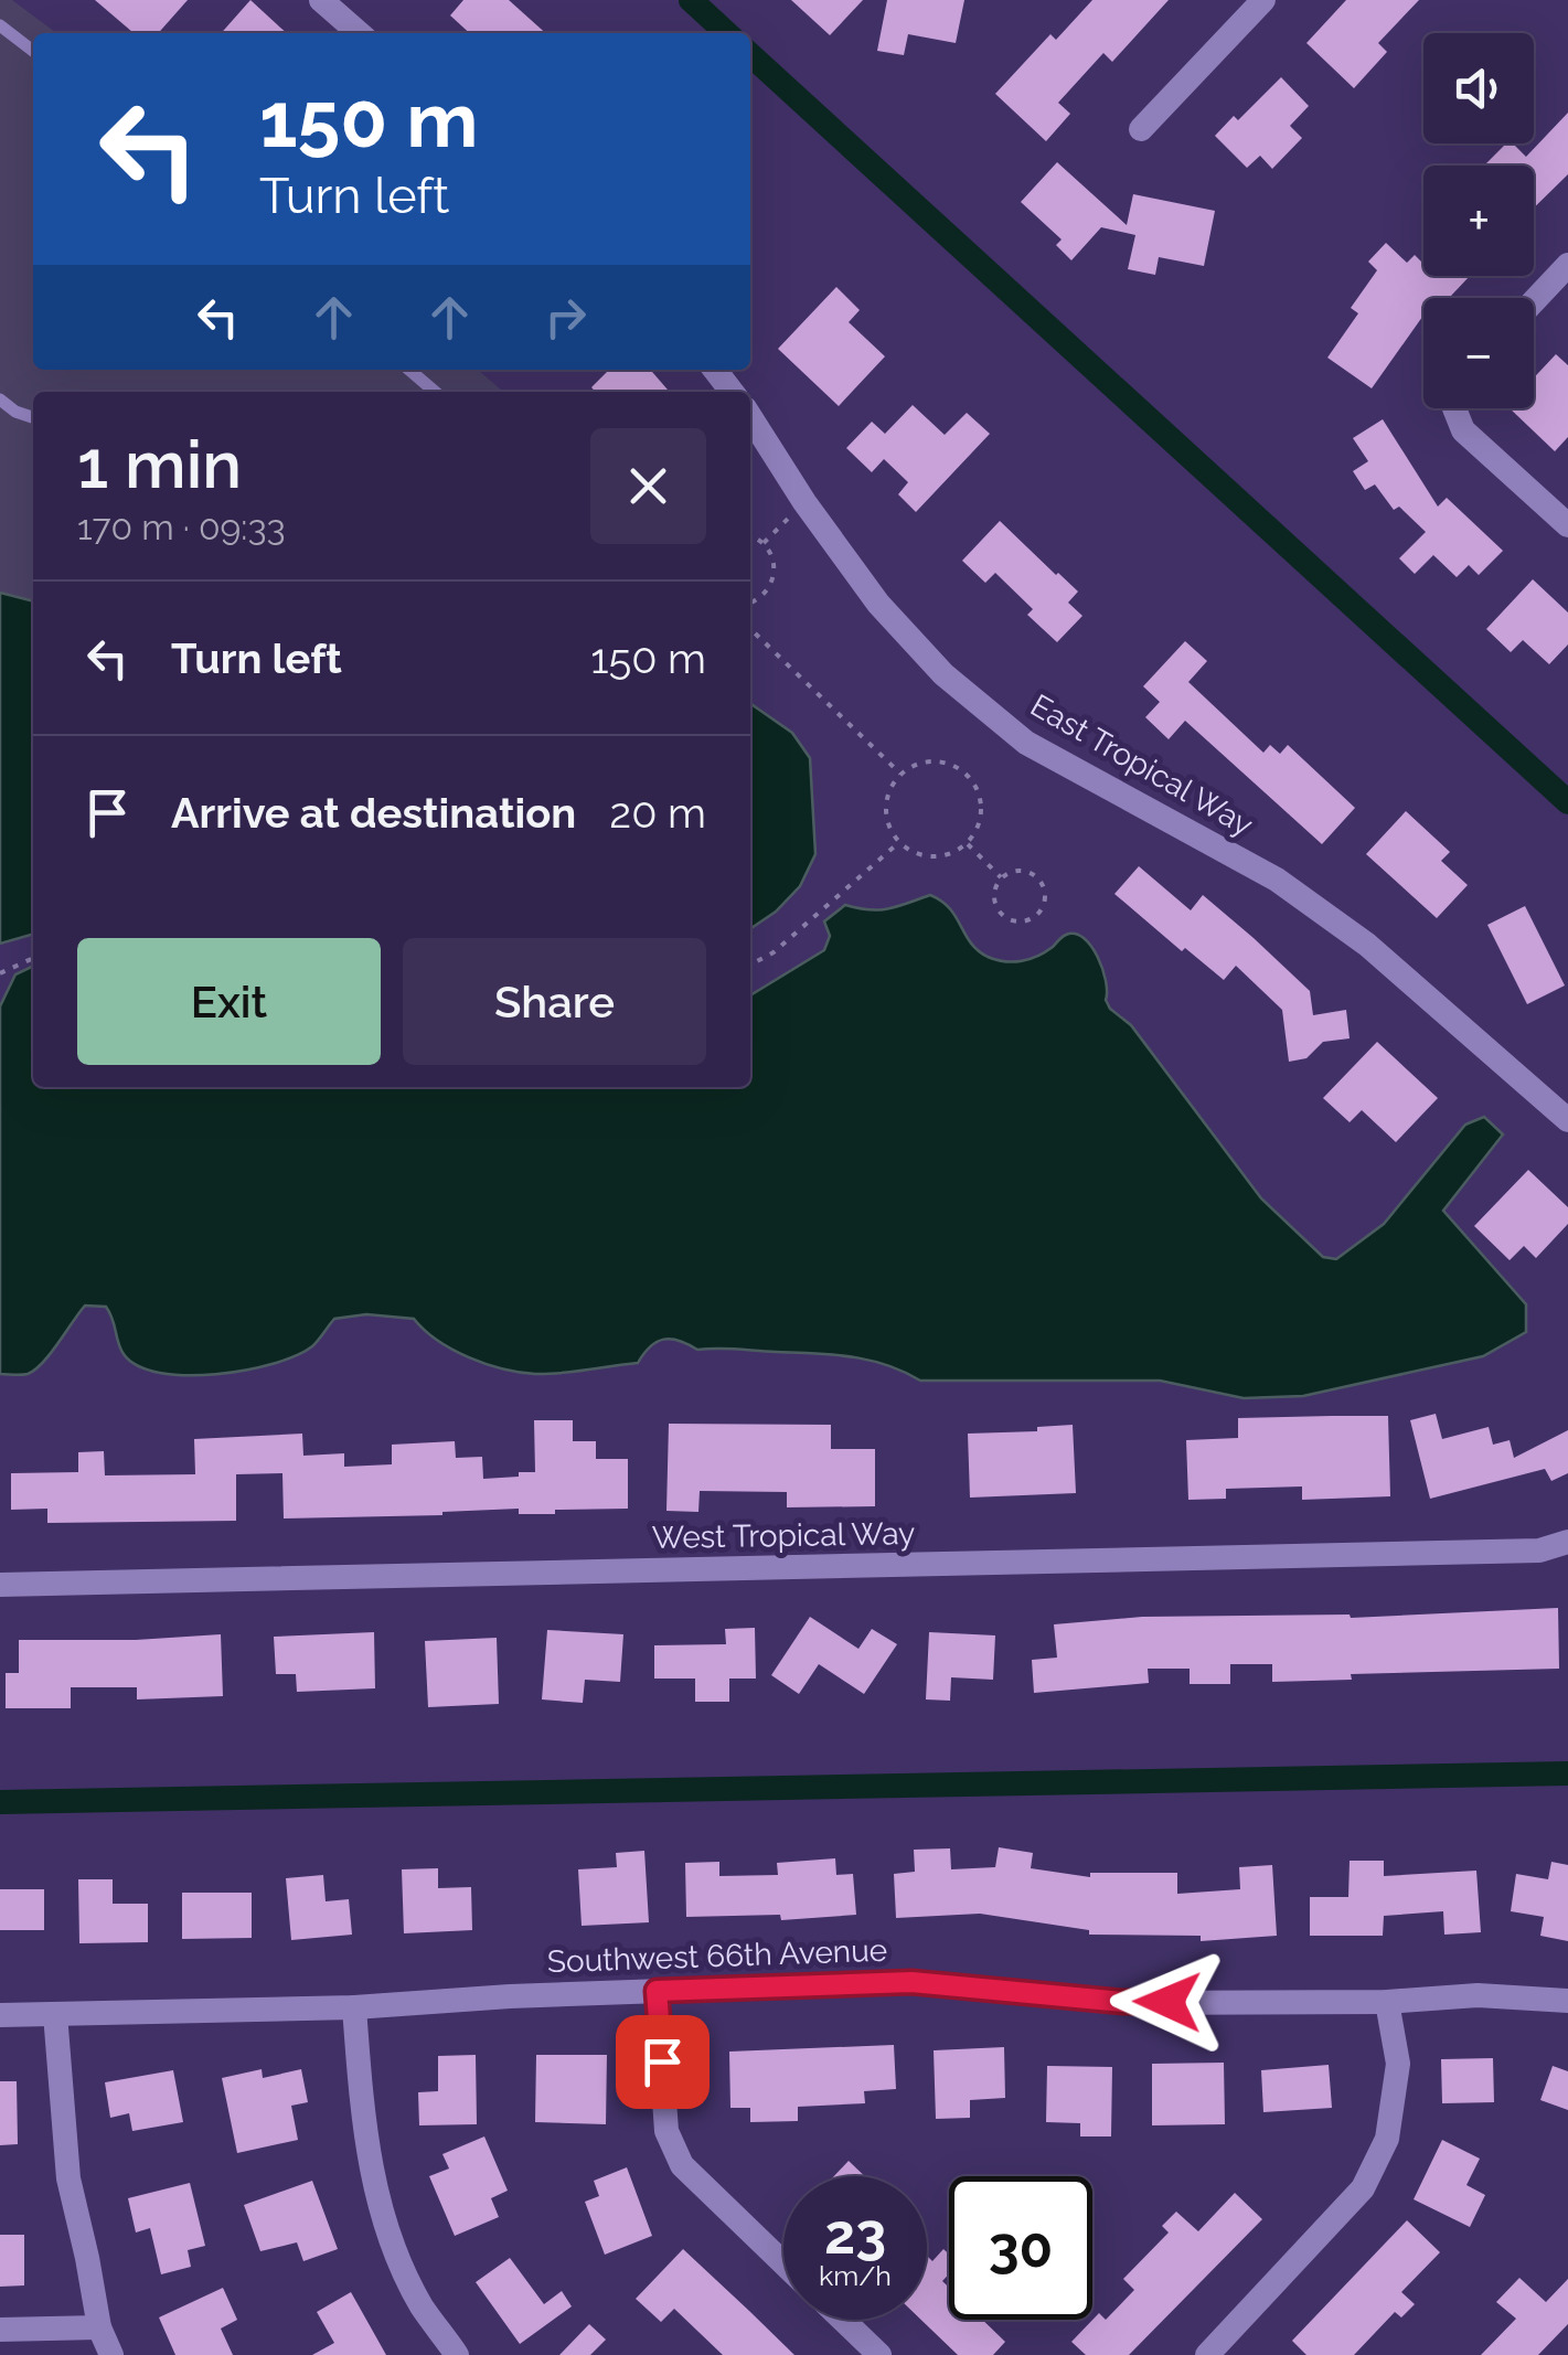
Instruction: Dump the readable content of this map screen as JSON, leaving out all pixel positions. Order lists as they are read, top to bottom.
{
  "streets": {
    "street": ["East Tropical Way", "West Tropical Way", "Southwest 66th Avenue"]
  },
  "page": {
    "map_buttons": ["+", "−"],
    "turn": ["150 m", "Turn left"],
    "heading": ["1 min", "170 m · 09:33"],
    "list": [
      {
        "name": "Turn left",
        "value": "150 m"
      },
      {
        "name": "Arrive at destination",
        "value": "20 m"
      }
    ],
    "buttons": ["Exit", "Share"],
    "speed": "23 km/h",
    "limit": "30"
  }
}
